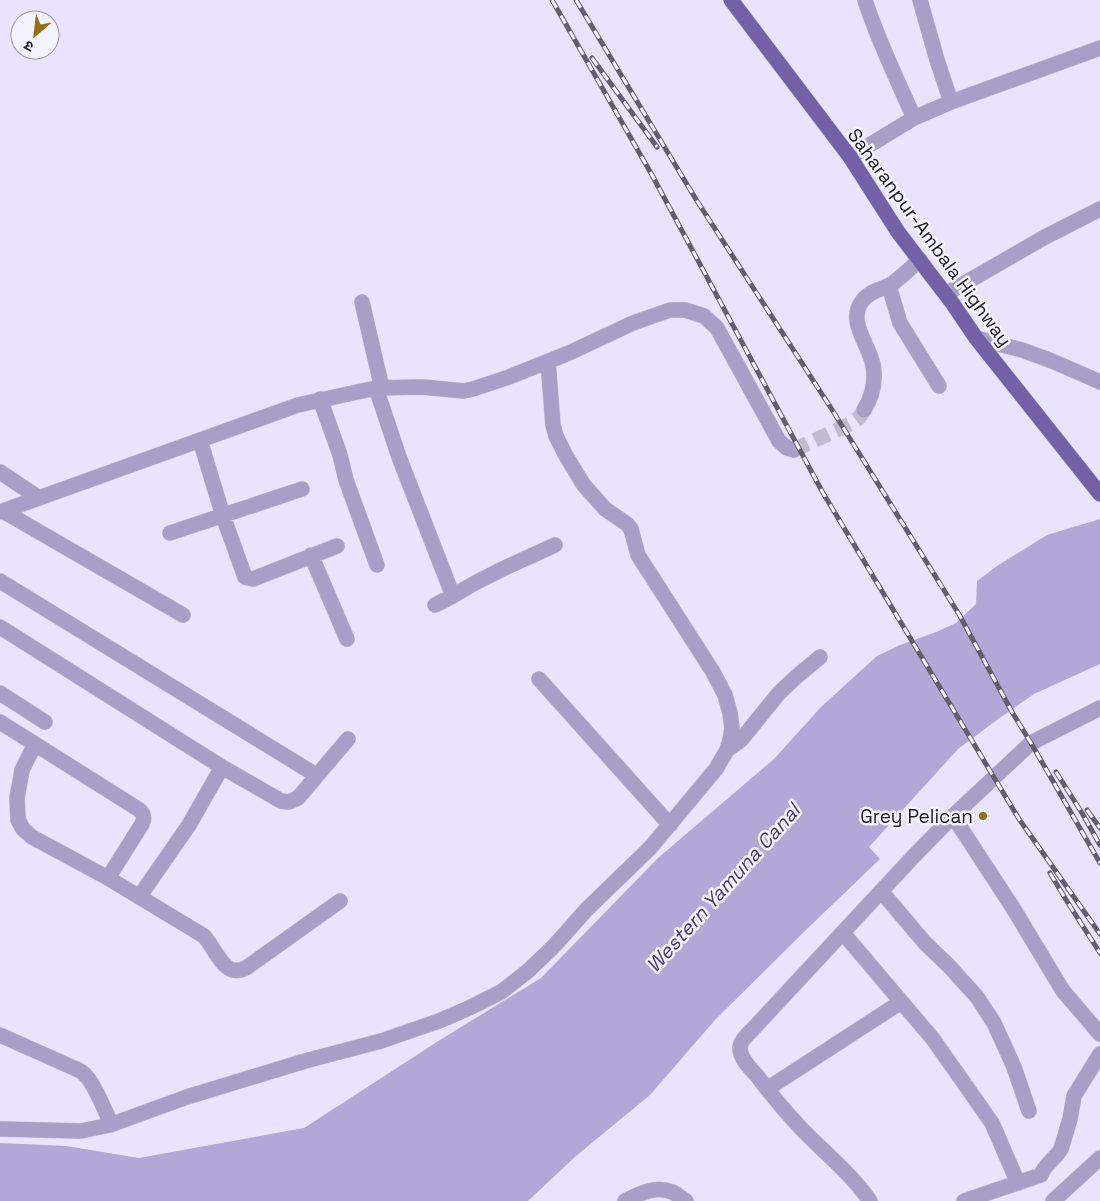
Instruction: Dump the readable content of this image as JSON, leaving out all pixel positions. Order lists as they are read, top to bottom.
{
  "streets": {
    "main road": ["Saharanpur-Ambala Highway"]
  },
  "water": ["Western Yamuna Canal"],
  "places": ["Grey Pelican"],
  "north": "bottom left"
}
